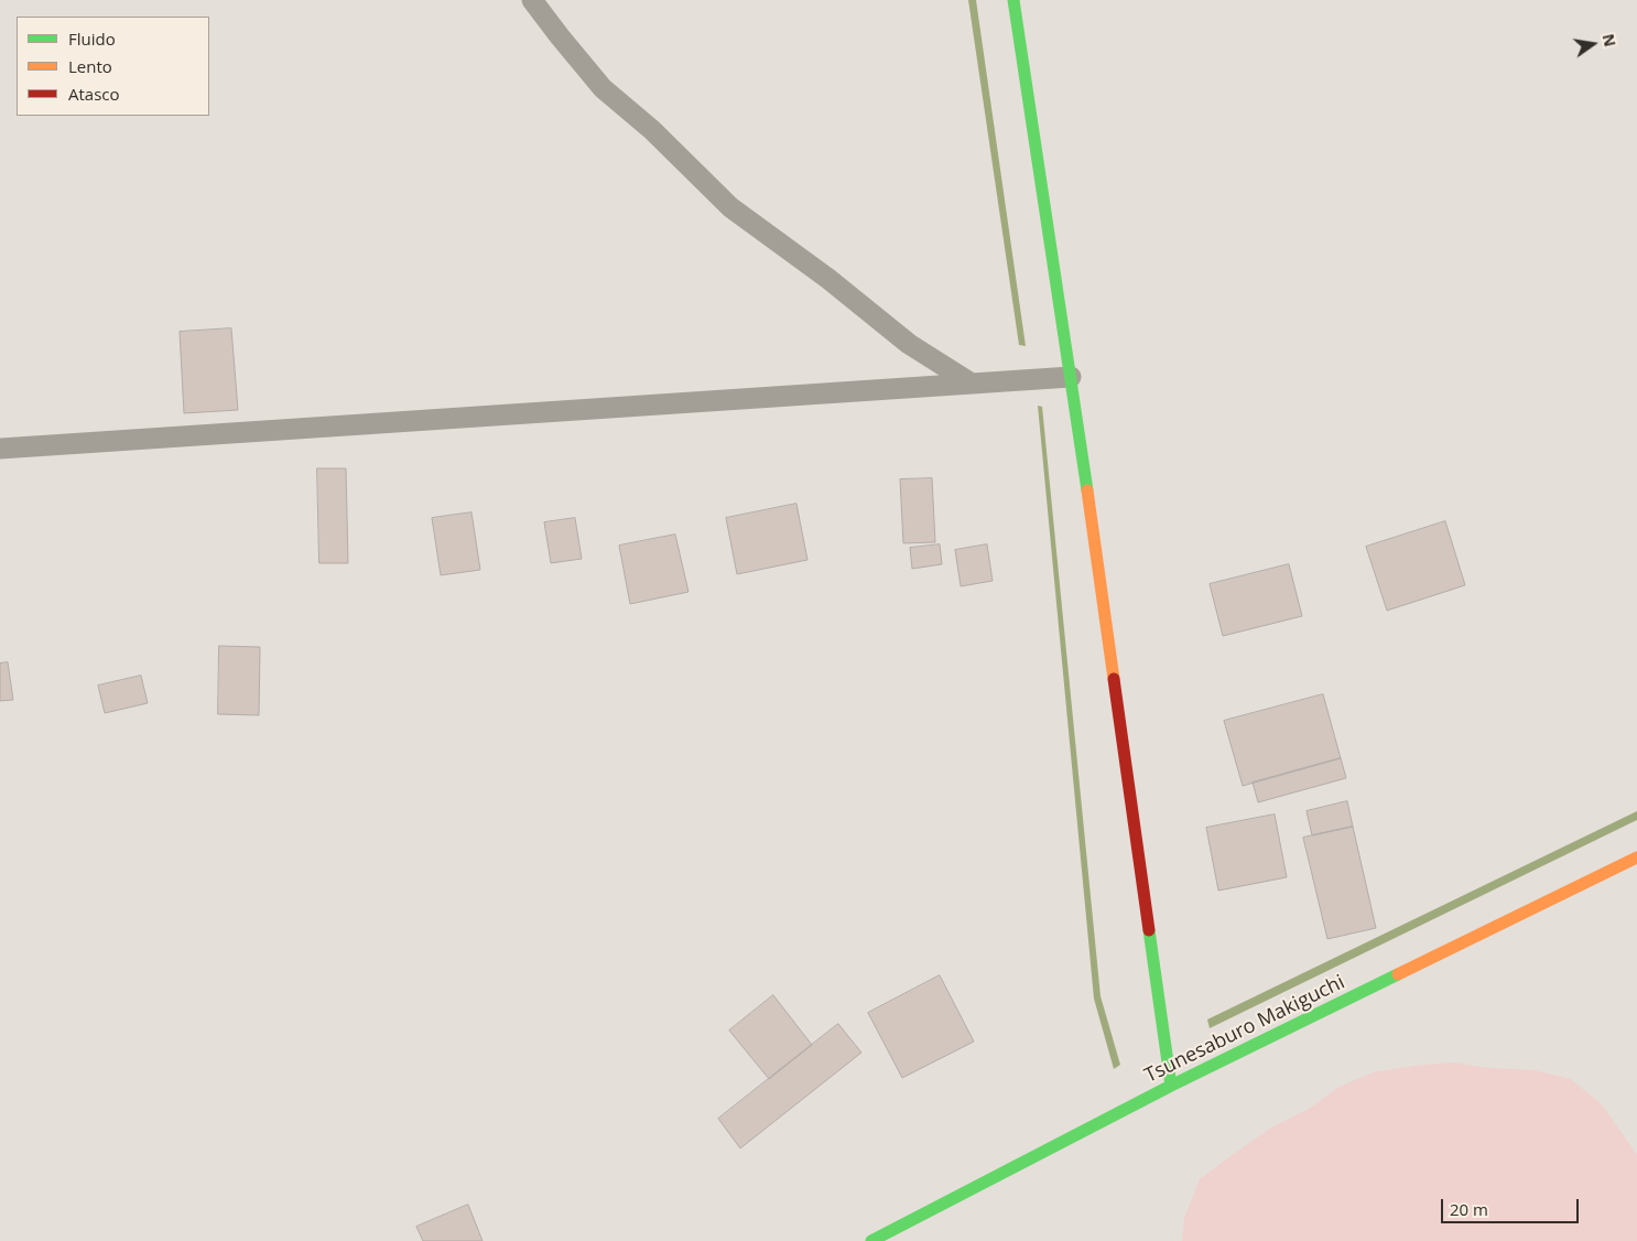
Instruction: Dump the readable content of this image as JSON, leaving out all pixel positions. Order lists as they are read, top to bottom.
{
  "streets": {
    "street": ["Tsunesaburo Makiguchi"]
  },
  "legend": ["Fluido", "Lento", "Atasco"],
  "scale_bar": "20 m",
  "north": "right"
}
